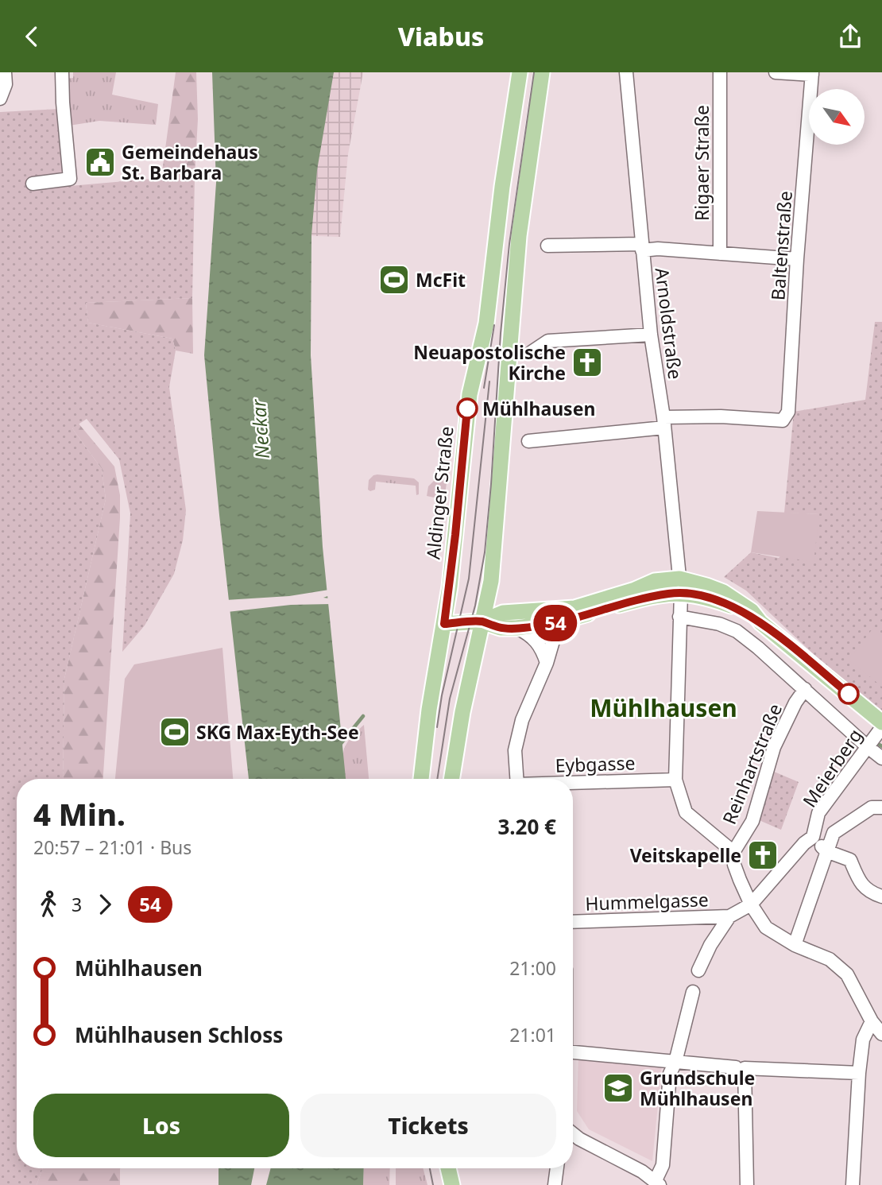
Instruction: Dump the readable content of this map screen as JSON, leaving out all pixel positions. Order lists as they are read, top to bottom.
{
  "streets": {
    "main road": ["Aldinger Straße"],
    "street": [
      "Rigaer Straße",
      "Baltenstraße",
      "Arnoldstraße",
      "Eybgasse",
      "Reinhartstraße",
      "Meierberg",
      "Hummelgasse"
    ]
  },
  "crossings": [
    ["Baltenstraße", "Arnoldstraße"],
    ["Arnoldstraße", "Eybgasse"],
    ["Arnoldstraße", "Reinhartstraße"],
    ["Meierberg", "Hummelgasse"]
  ],
  "districts": ["Mühlhausen"],
  "water": ["Neckar"],
  "places": {
    "public building": ["Gemeindehaus St. Barbara"],
    "sports": ["McFit", "SKG Max-Eyth-See"],
    "church": ["Neuapostolische Kirche", "Veitskapelle"],
    "other": ["Mühlhausen"],
    "school or university": ["Grundschule Mühlhausen"]
  },
  "lines": ["bus line 54"],
  "north": "bottom right",
  "page": {
    "header": "Viabus",
    "on_map": "54",
    "heading": ["4 Min.", "20:57 – 21:01 · Bus", "3.20 €"],
    "legs": ["3", "54"],
    "list": [
      {
        "name": "Mühlhausen",
        "value": "21:00"
      },
      {
        "name": "Mühlhausen Schloss",
        "value": "21:01"
      }
    ],
    "buttons": ["Los", "Tickets"]
  }
}
